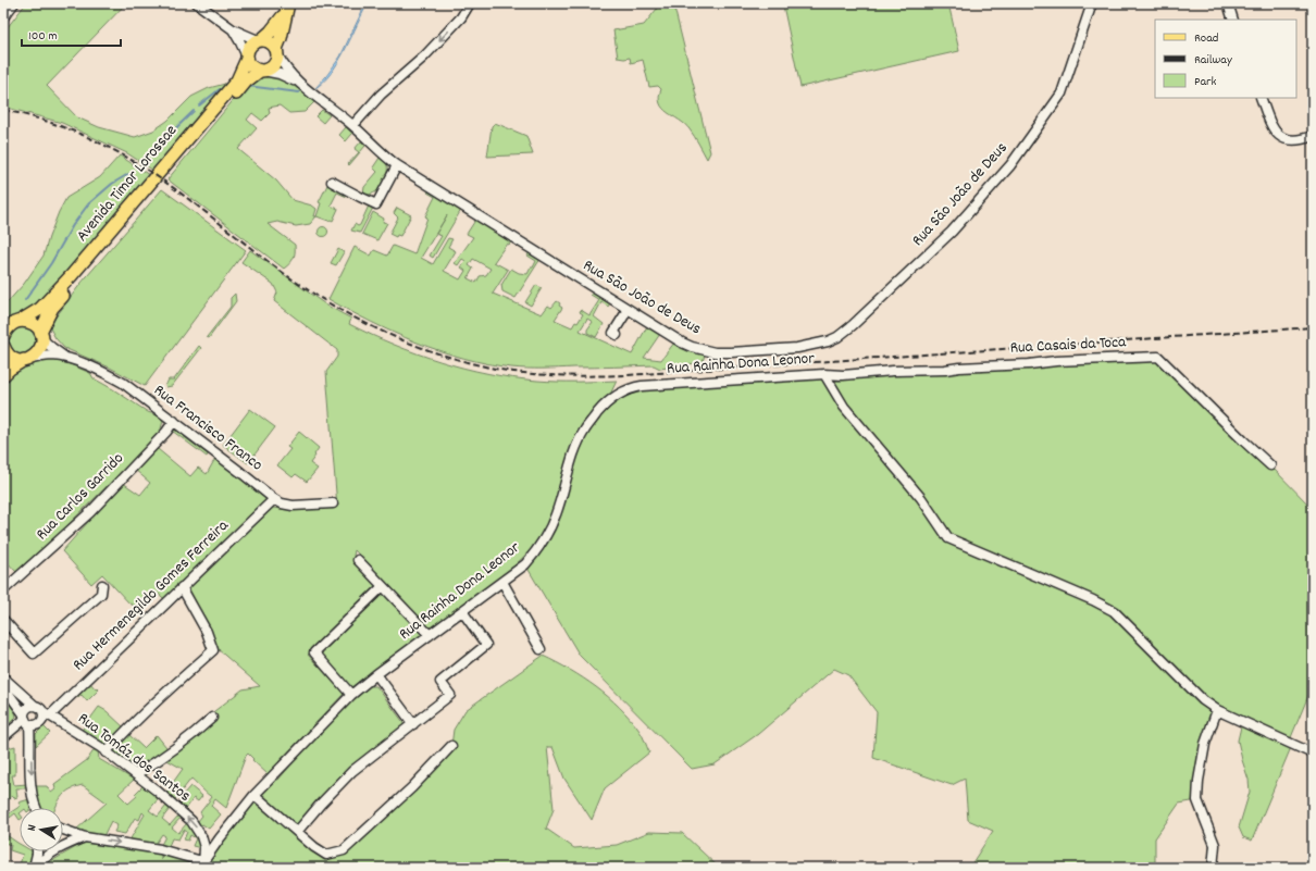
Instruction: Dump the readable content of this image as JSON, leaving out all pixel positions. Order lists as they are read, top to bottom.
{
  "streets": {
    "main road": ["Avenida Timor Lorossae"],
    "street": [
      "Rua São João de Deus",
      "Rua Casais da Toca",
      "Rua Rainha Dona Leonor",
      "Rua Francisco Franco",
      "Rua Carlos Garrido",
      "Rua Hermenegildo Gomes Ferreira",
      "Rua Tomáz dos Santos"
    ]
  },
  "crossings": [
    ["Rua Casais da Toca", "Rua Rainha Dona Leonor"],
    ["Rua Rainha Dona Leonor", "Rua Tomáz dos Santos"],
    ["Rua Francisco Franco", "Rua Carlos Garrido"],
    ["Rua Francisco Franco", "Rua Hermenegildo Gomes Ferreira"],
    ["Rua Hermenegildo Gomes Ferreira", "Rua Tomáz dos Santos"]
  ],
  "one_way": ["Rua Tomáz dos Santos"],
  "legend": ["Road", "Railway", "Park"],
  "scale_bar": "100 m",
  "north": "left"
}
